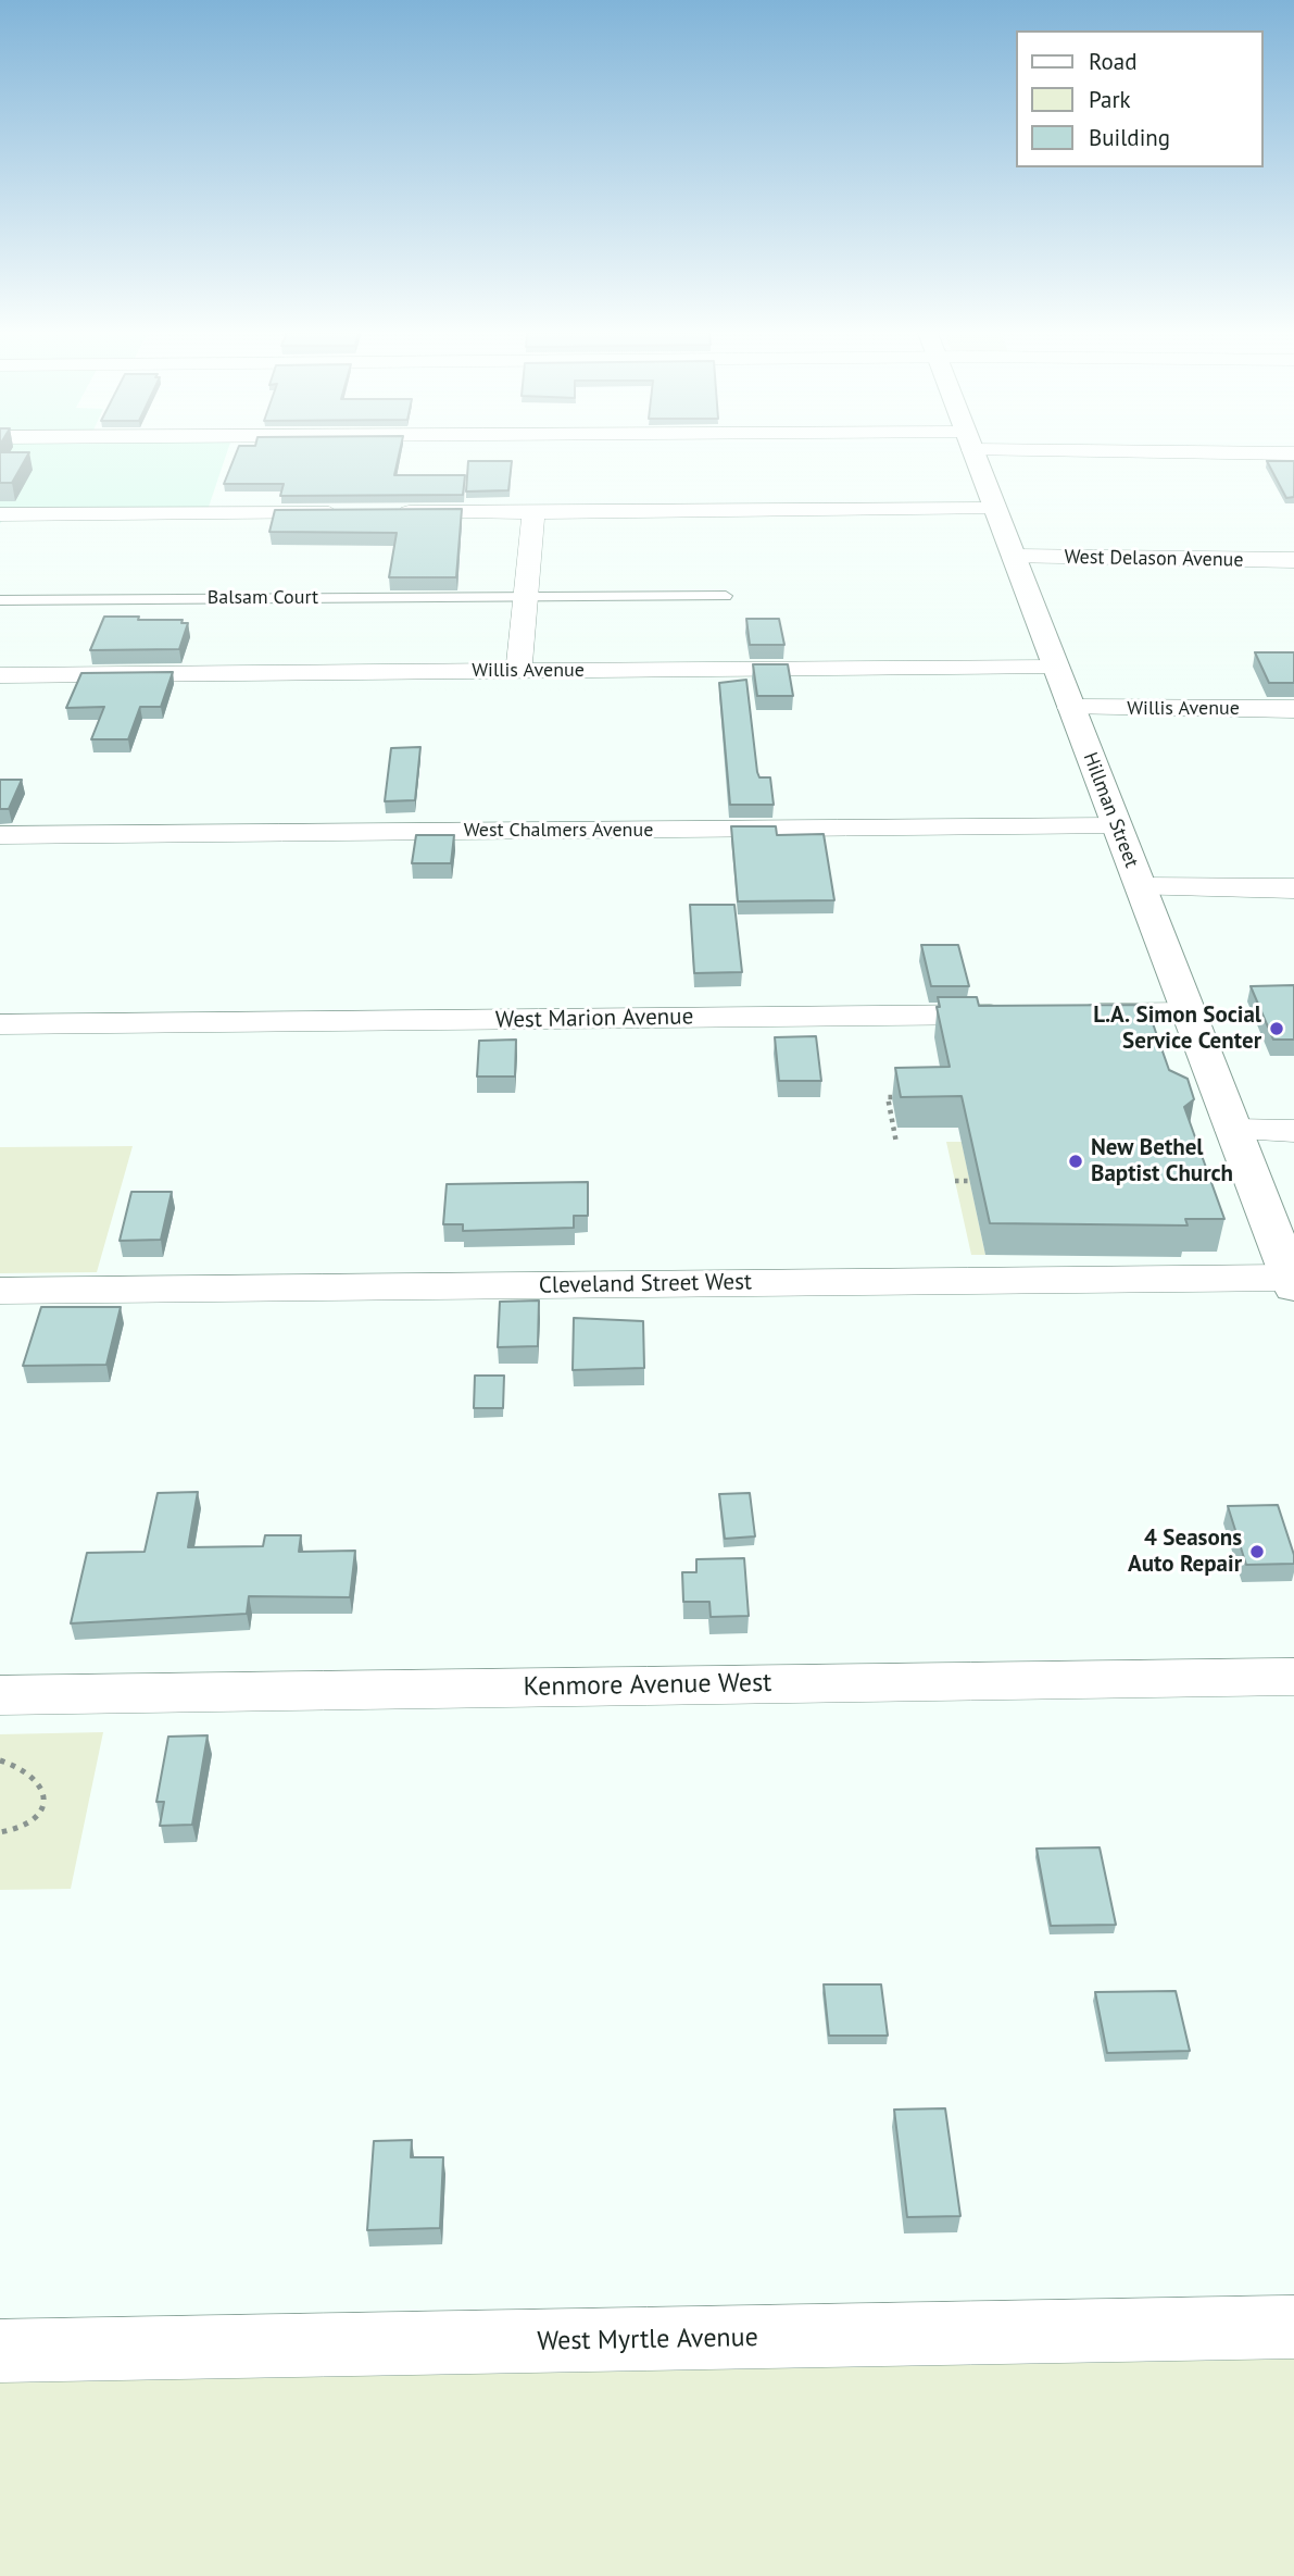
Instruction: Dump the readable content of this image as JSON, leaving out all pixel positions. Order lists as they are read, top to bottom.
{
  "streets": {
    "street": [
      "West Delason Avenue",
      "Willis Avenue",
      "Hillman Street",
      "West Chalmers Avenue",
      "West Marion Avenue",
      "Cleveland Street West",
      "Kenmore Avenue West",
      "West Myrtle Avenue"
    ],
    "lane": ["Balsam Court"]
  },
  "crossings": [
    ["West Delason Avenue", "Hillman Street"],
    ["Willis Avenue", "Hillman Street"],
    ["Hillman Street", "West Chalmers Avenue"],
    ["Hillman Street", "West Marion Avenue"],
    ["Hillman Street", "Cleveland Street West"]
  ],
  "places": ["L.A. Simon Social Service Center", "New Bethel Baptist Church", "4 Seasons Auto Repair"],
  "legend": ["Road", "Park", "Building"]
}
